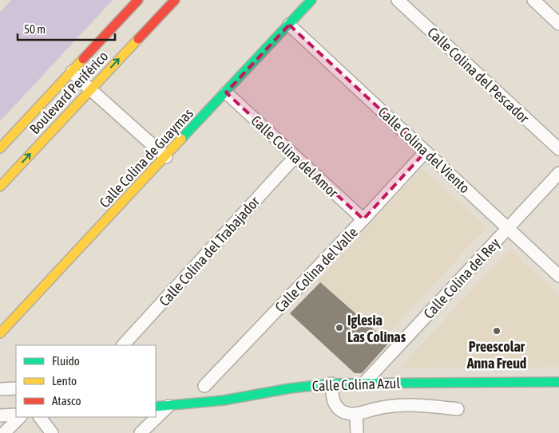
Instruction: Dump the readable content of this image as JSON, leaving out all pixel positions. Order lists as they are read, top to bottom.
{
  "streets": {
    "street": [
      "Calle Colina del Pescador",
      "Boulevard Periférico",
      "Calle Colina del Viento",
      "Calle Colina del Amor",
      "Calle Colina de Guaymas",
      "Calle Colina del Trabajador",
      "Calle Colina del Valle",
      "Calle Colina del Rey",
      "Calle Colina Azul"
    ]
  },
  "crossings": [
    ["Calle Colina del Viento", "Calle Colina de Guaymas"],
    ["Calle Colina del Viento", "Calle Colina del Valle"],
    ["Calle Colina del Viento", "Calle Colina del Rey"],
    ["Calle Colina del Amor", "Calle Colina de Guaymas"],
    ["Calle Colina del Amor", "Calle Colina del Trabajador"],
    ["Calle Colina del Amor", "Calle Colina del Valle"],
    ["Calle Colina del Rey", "Calle Colina Azul"]
  ],
  "places": ["Iglesia Las Colinas", "Preescolar Anna Freud"],
  "legend": ["Fluido", "Lento", "Atasco"],
  "scale_bar": "50 m"
}
